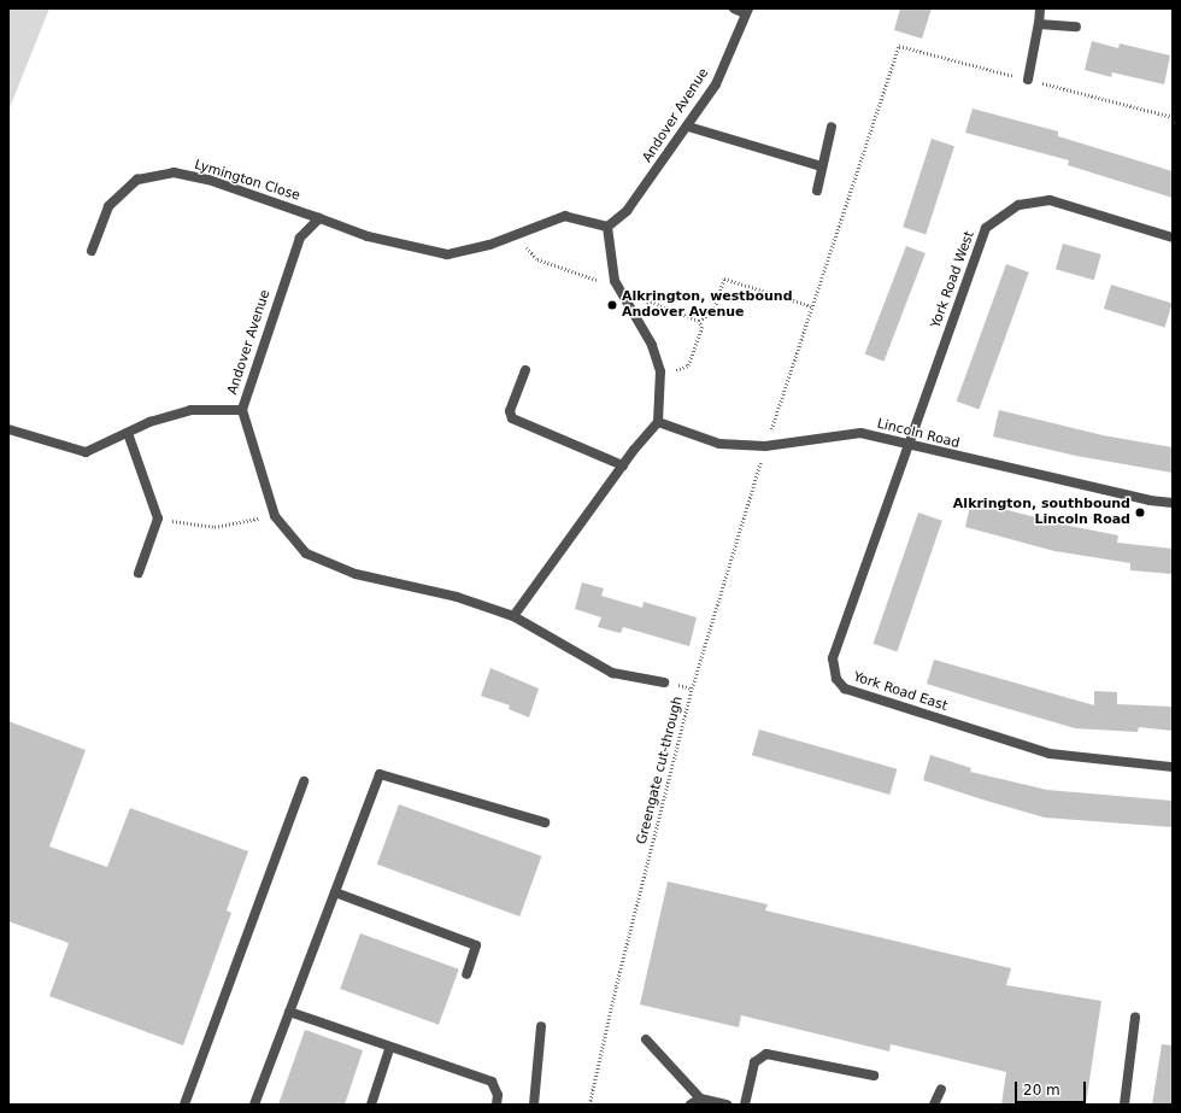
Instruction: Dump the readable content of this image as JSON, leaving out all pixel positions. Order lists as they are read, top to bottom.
{
  "streets": {
    "street": [
      "Andover Avenue",
      "Lymington Close",
      "York Road West",
      "Lincoln Road",
      "York Road East"
    ],
    "path": ["Greengate cut-through"]
  },
  "crossings": [
    ["Andover Avenue", "Lymington Close"],
    ["York Road West", "Lincoln Road"],
    ["York Road West", "York Road East"],
    ["Lincoln Road", "York Road East"],
    ["Lincoln Road", "Greengate cut-through"]
  ],
  "places": ["Alkrington, westbound Andover Avenue", "Alkrington, southbound Lincoln Road"],
  "scale_bar": "20 m"
}
